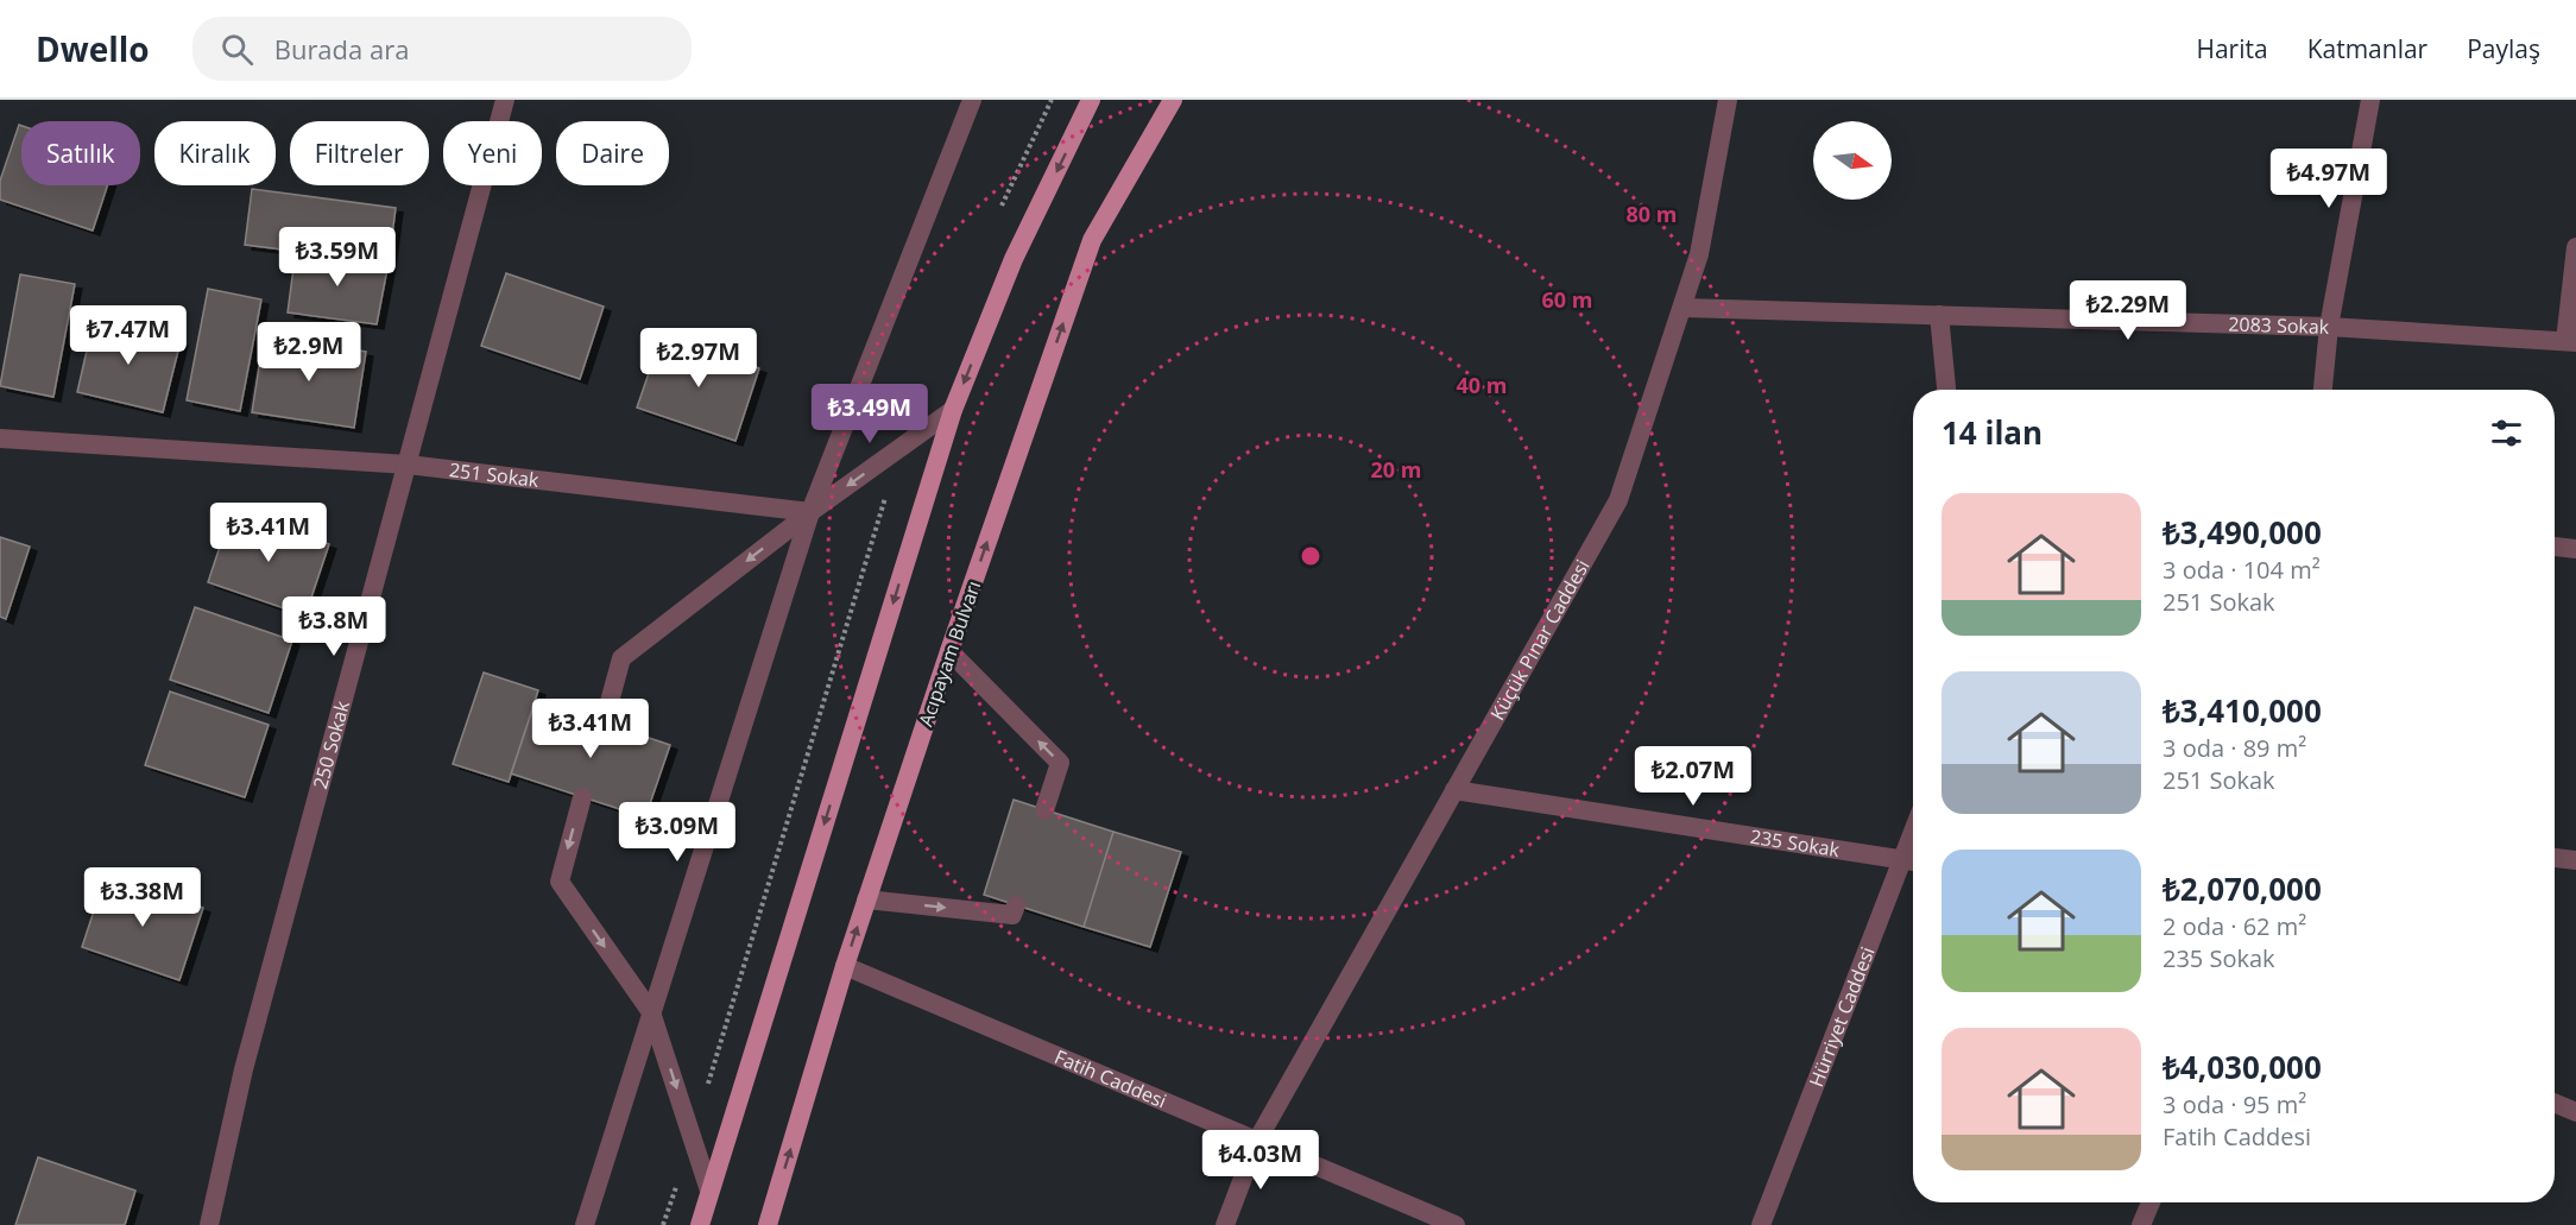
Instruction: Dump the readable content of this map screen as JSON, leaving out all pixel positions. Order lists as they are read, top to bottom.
{
  "streets": {
    "main road": ["Acıpayam Bulvarı"],
    "street": [
      "2083 Sokak",
      "251 Sokak",
      "Küçük Pınar Caddesi",
      "250 Sokak",
      "235 Sokak",
      "Hürriyet Caddesi",
      "Fatih Caddesi"
    ]
  },
  "crossings": [
    ["2083 Sokak", "Küçük Pınar Caddesi"],
    ["251 Sokak", "250 Sokak"],
    ["Küçük Pınar Caddesi", "235 Sokak"],
    ["Küçük Pınar Caddesi", "Fatih Caddesi"],
    ["Acıpayam Bulvarı", "Fatih Caddesi"],
    ["235 Sokak", "Hürriyet Caddesi"]
  ],
  "north": "right",
  "page": {
    "header": "Dwello",
    "search": "Burada ara",
    "nav": ["Harita", "Katmanlar", "Paylaş"],
    "chip": [
      "Satılık",
      "Kiralık",
      "Filtreler",
      "Yeni",
      "Daire"
    ],
    "price": [
      "₺4.97M",
      "₺3.59M",
      "₺2.29M",
      "₺7.47M",
      "₺2.9M",
      "₺2.97M",
      "₺3.49M",
      "₺3.41M",
      "₺3.8M",
      "₺3.41M",
      "₺2.07M",
      "₺3.09M",
      "₺3.38M",
      "₺4.03M"
    ],
    "heading": "14 ilan",
    "list": [
      {
        "name": "₺3,490,000",
        "note": "3 oda · 104 m² · 251 Sokak"
      },
      {
        "name": "₺3,410,000",
        "note": "3 oda · 89 m² · 251 Sokak"
      },
      {
        "name": "₺2,070,000",
        "note": "2 oda · 62 m² · 235 Sokak"
      },
      {
        "name": "₺4,030,000",
        "note": "3 oda · 95 m² · Fatih Caddesi"
      }
    ]
  },
  "rings": [
    "80 m",
    "60 m",
    "40 m",
    "20 m"
  ]
}
